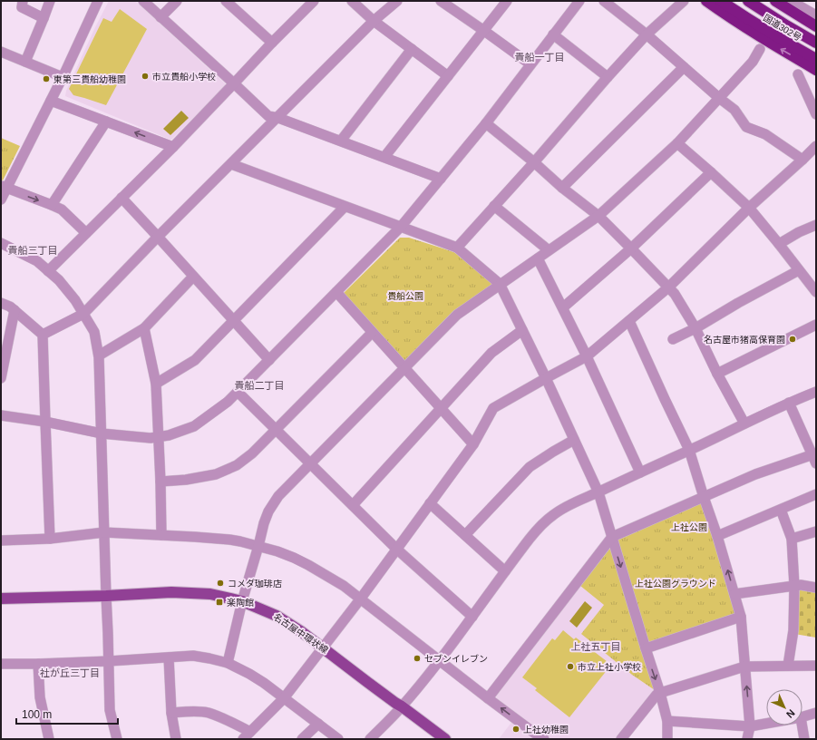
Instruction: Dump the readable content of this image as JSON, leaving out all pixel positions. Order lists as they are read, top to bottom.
{
  "streets": {
    "highway": ["国道302号"],
    "main road": ["名古屋中環状線"]
  },
  "districts": [
    "貴船一丁目",
    "貴船三丁目",
    "貴船二丁目",
    "上社五丁目",
    "社が丘三丁目"
  ],
  "parks": ["貴船公園", "上社公園", "上社公園グラウンド"],
  "places": {
    "other": [
      "市立貴船小学校",
      "東第三貴船幼稚園",
      "名古屋市猪高保育園",
      "コメダ珈琲店",
      "セブンイレブン",
      "市立上社小学校",
      "上社幼稚園"
    ],
    "transit": ["楽陶館"]
  },
  "scale_bar": "100 m",
  "north": "bottom right"
}
